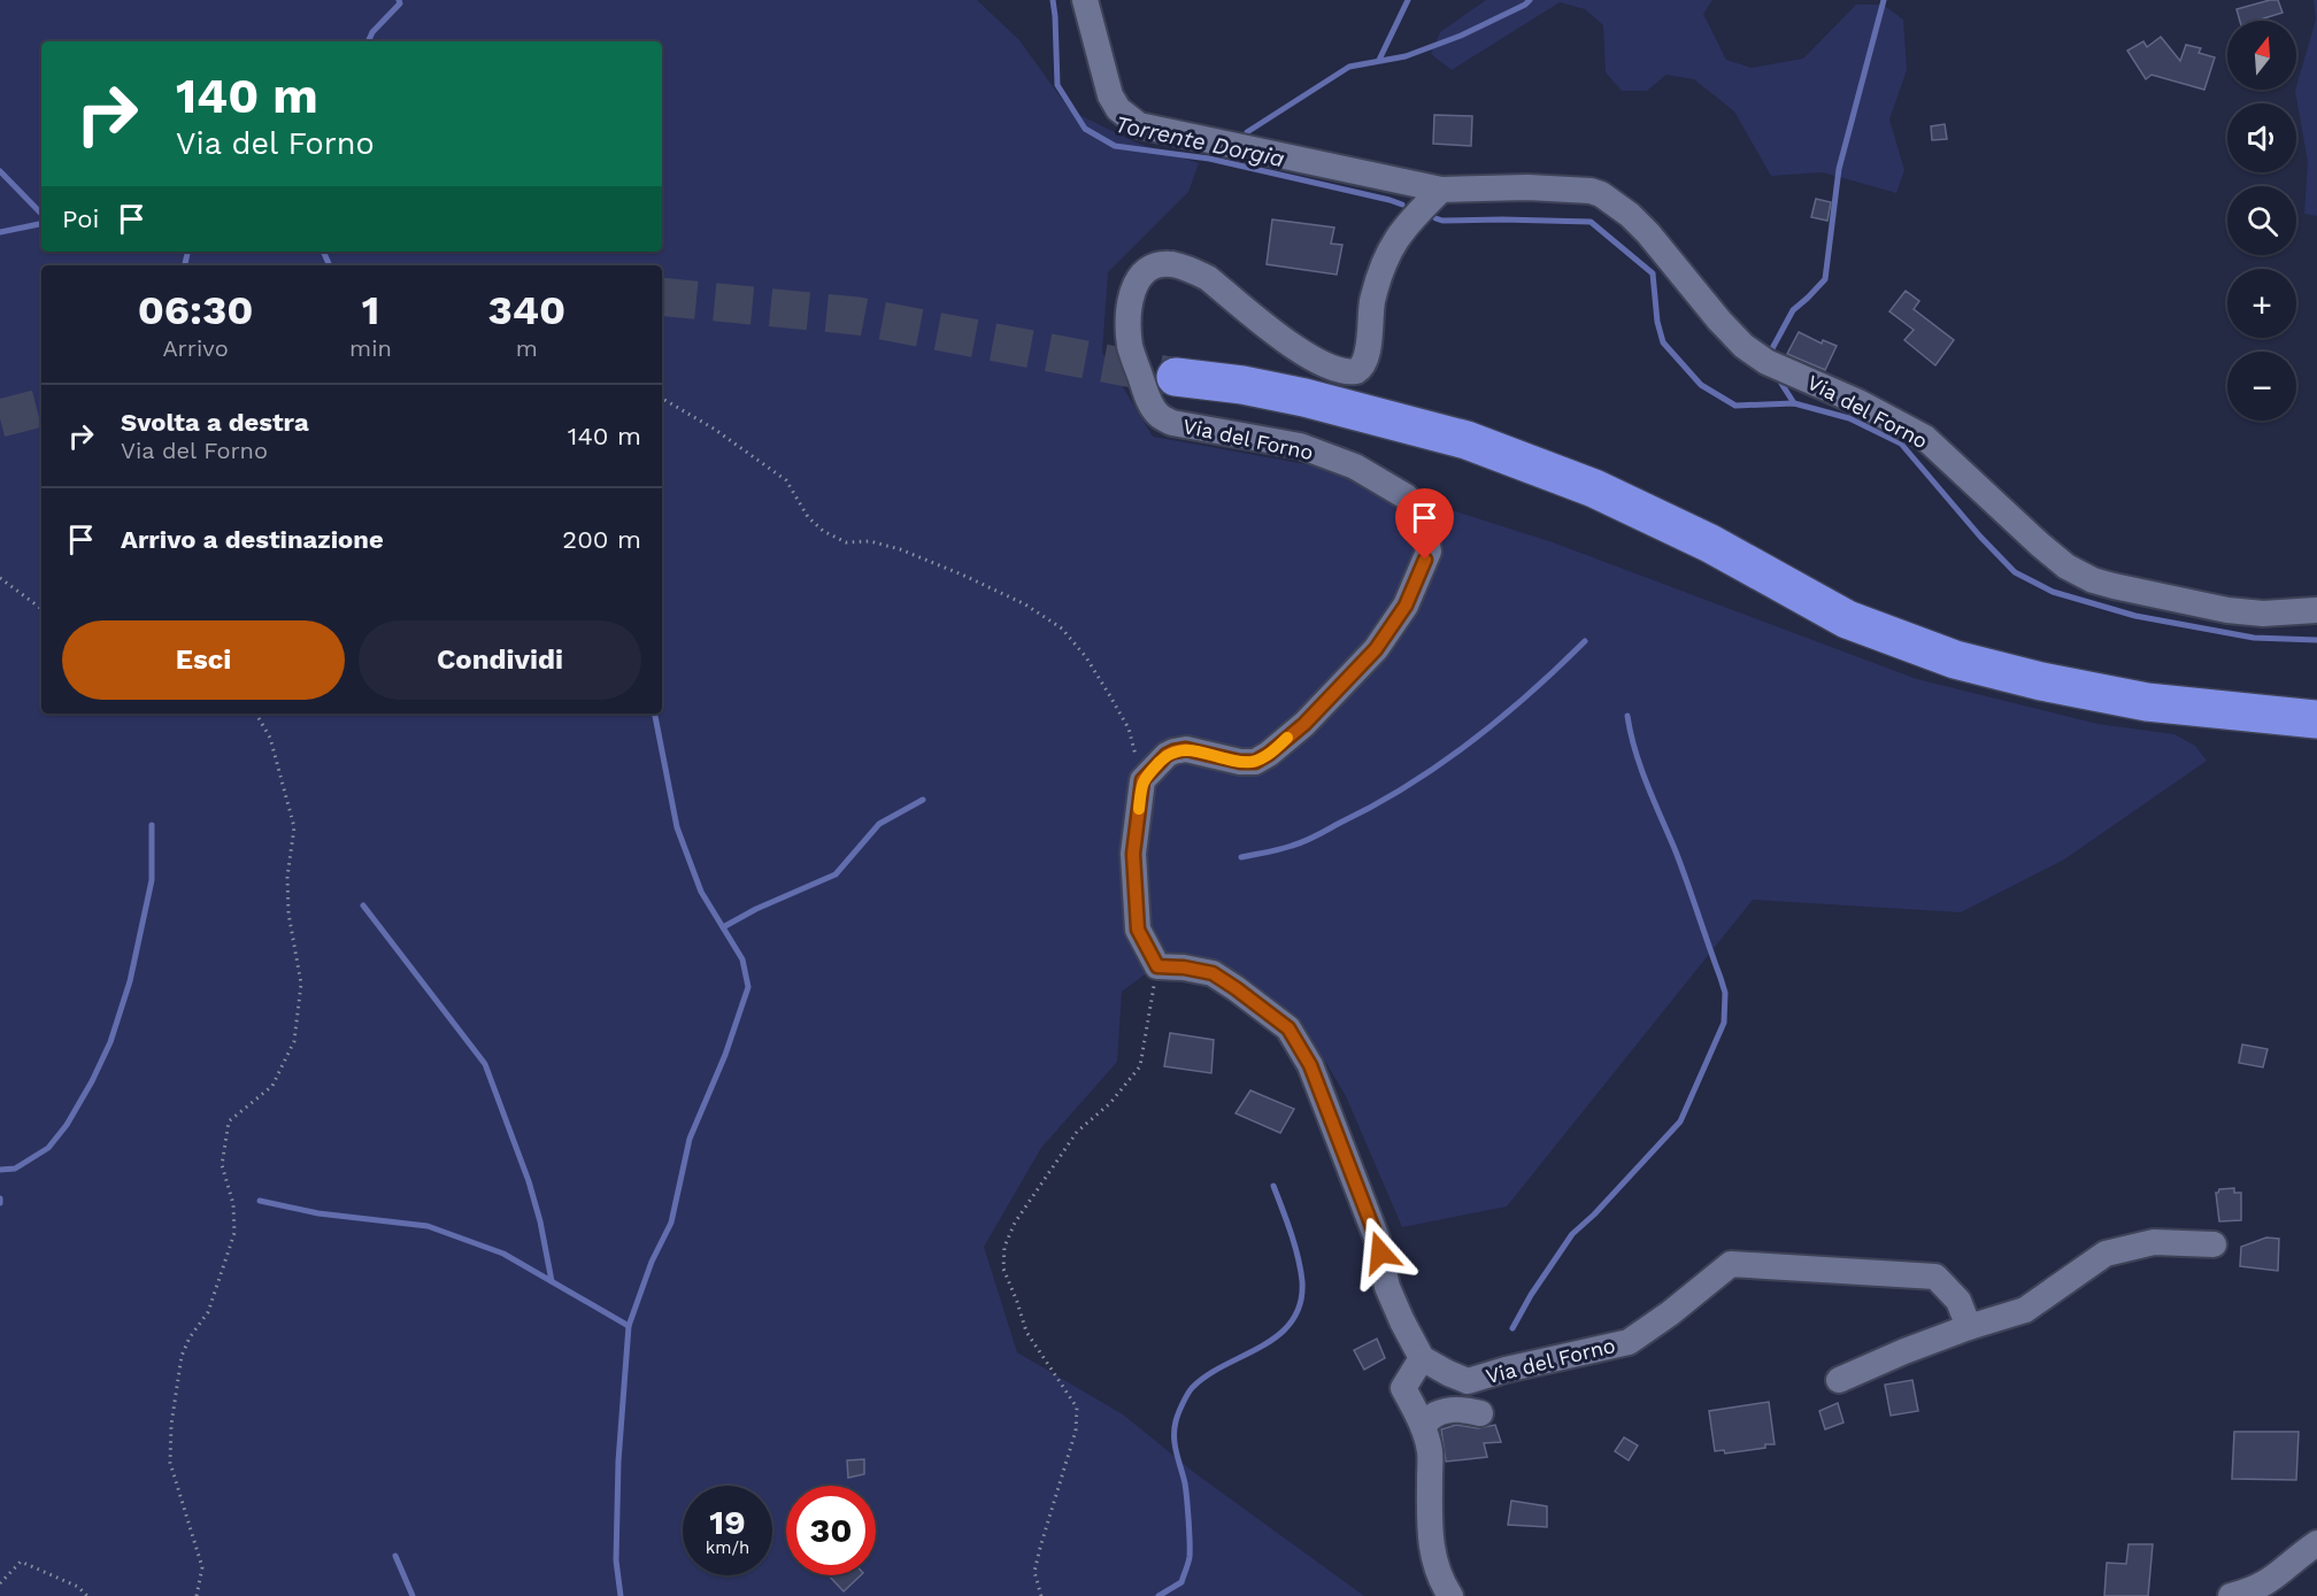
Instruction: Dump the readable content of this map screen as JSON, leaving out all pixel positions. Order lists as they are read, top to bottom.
{
  "streets": {
    "street": ["Via del Forno"]
  },
  "water": ["Torrente Dorgia"],
  "north": "top",
  "page": {
    "map_buttons": ["+", "−"],
    "turn": ["140 m", "Via del Forno"],
    "then": "Poi",
    "eta": [
      "06:30",
      "Arrivo",
      "1",
      "min",
      "340",
      "m"
    ],
    "list": [
      {
        "name": "Svolta a destra",
        "note": "Via del Forno",
        "value": "140 m"
      },
      {
        "name": "Arrivo a destinazione",
        "value": "200 m"
      }
    ],
    "buttons": ["Esci", "Condividi"],
    "speed": "19 km/h",
    "limit": "30"
  }
}
